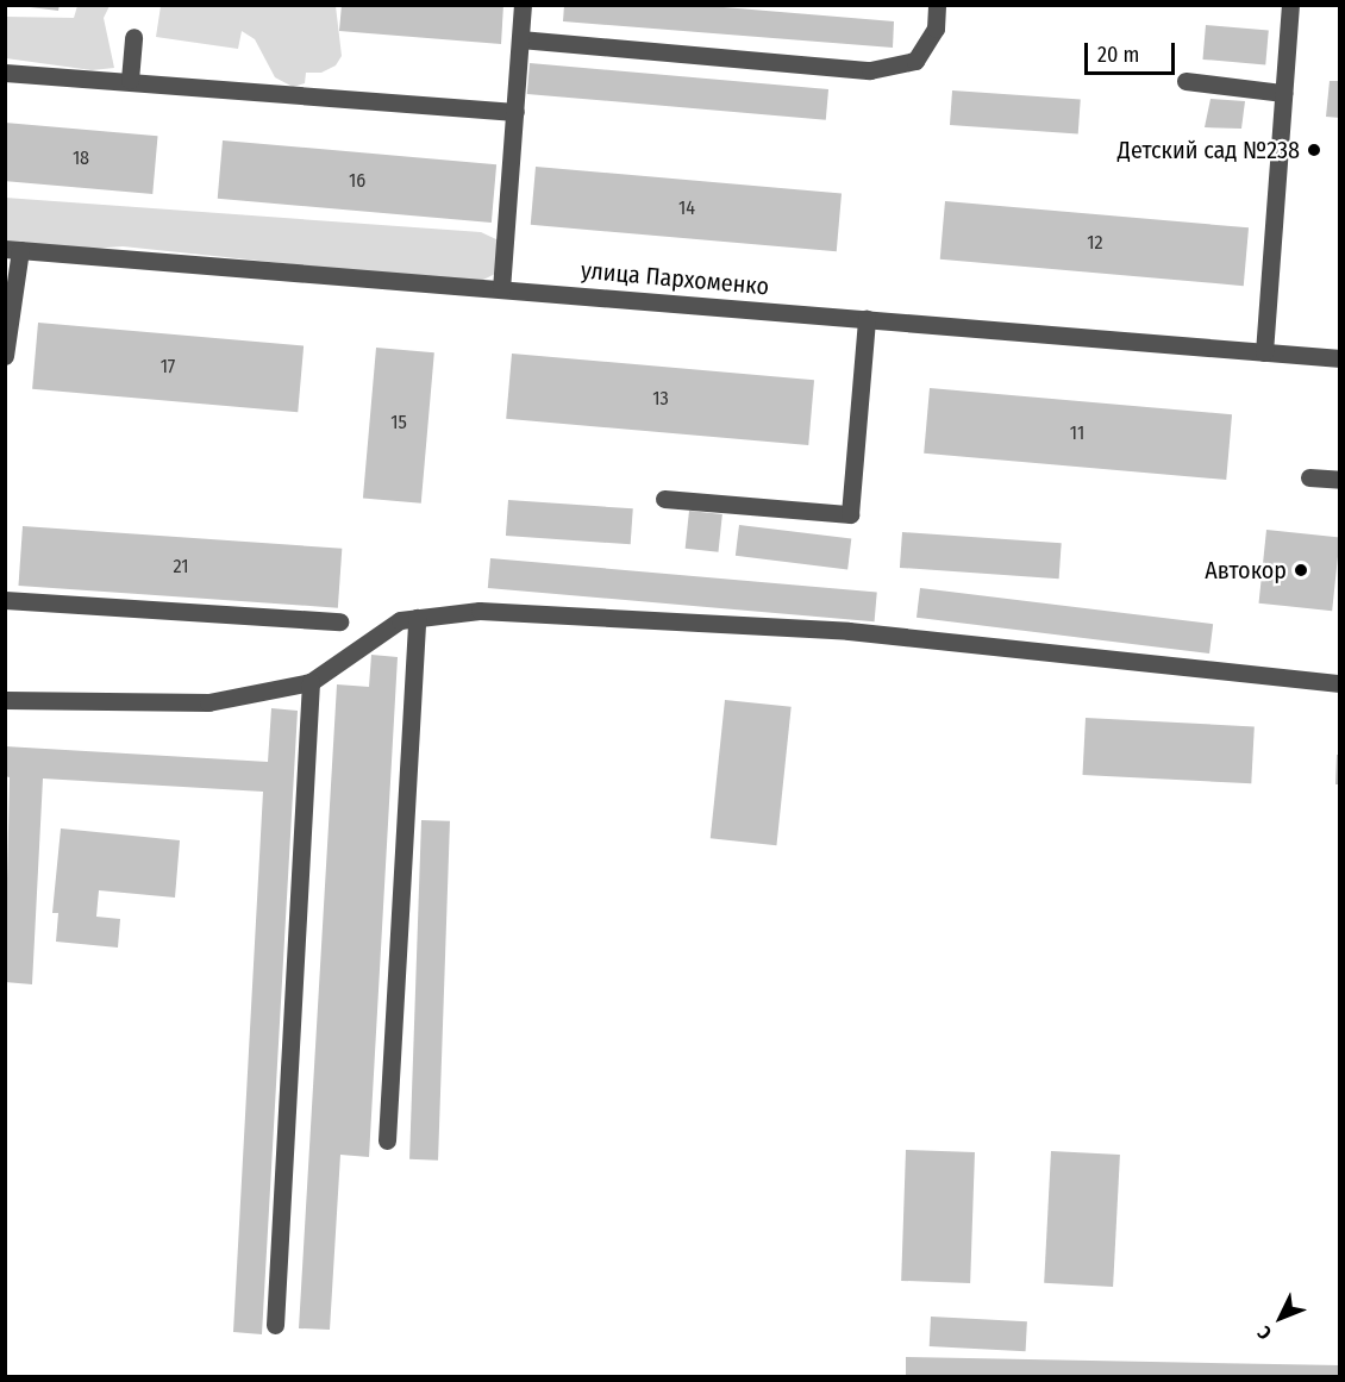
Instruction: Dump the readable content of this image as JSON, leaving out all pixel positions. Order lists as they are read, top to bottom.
{
  "streets": {
    "street": ["улица Пархоменко"]
  },
  "places": ["Детский сад №238", "Автокор"],
  "house_numbers": [
    "18",
    "16",
    "14",
    "12",
    "17",
    "13",
    "15",
    "11",
    "21"
  ],
  "scale_bar": "20 m",
  "north": "bottom left"
}
